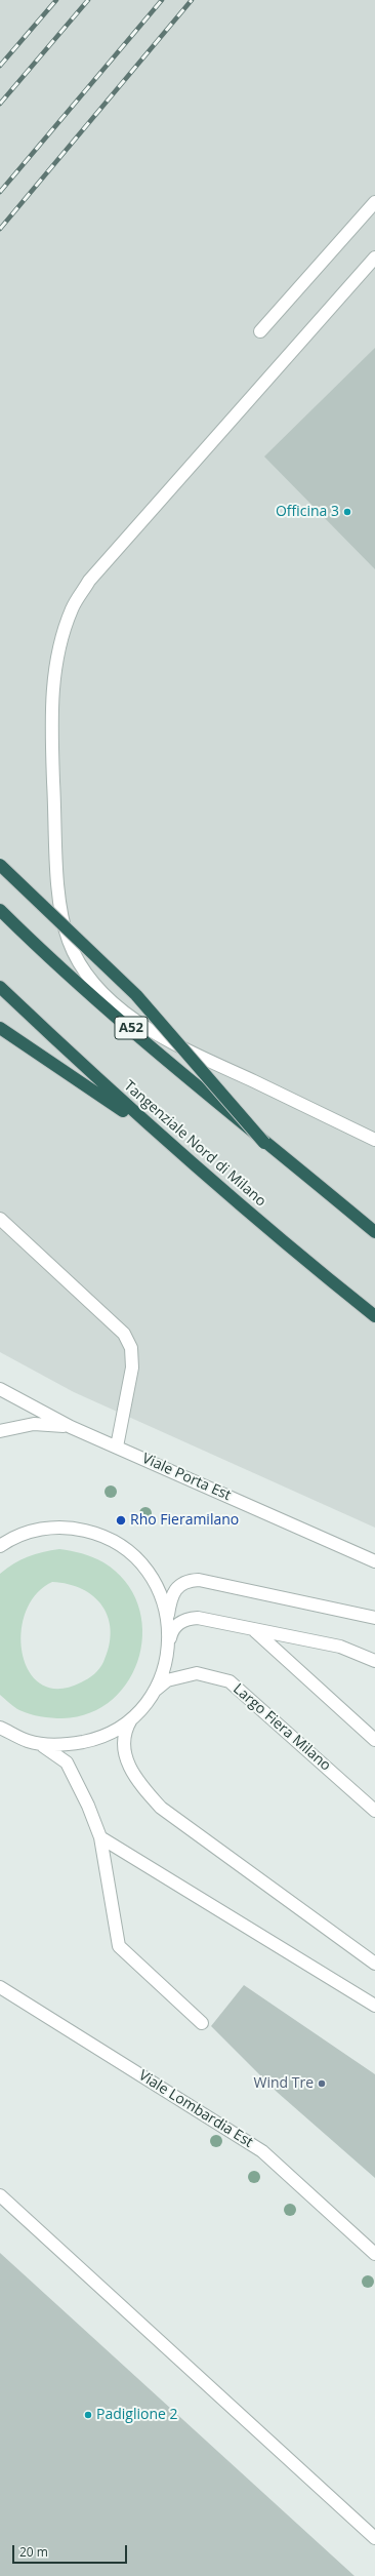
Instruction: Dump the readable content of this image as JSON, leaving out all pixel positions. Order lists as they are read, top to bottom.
{
  "streets": {
    "highway": ["A52", "Tangenziale Nord di Milano"],
    "street": ["Viale Porta Est", "Largo Fiera Milano", "Viale Lombardia Est"]
  },
  "places": [
    "Officina 3",
    "Rho Fieramilano",
    "Wind Tre",
    "Padiglione 2"
  ],
  "scale_bar": "20 m"
}
